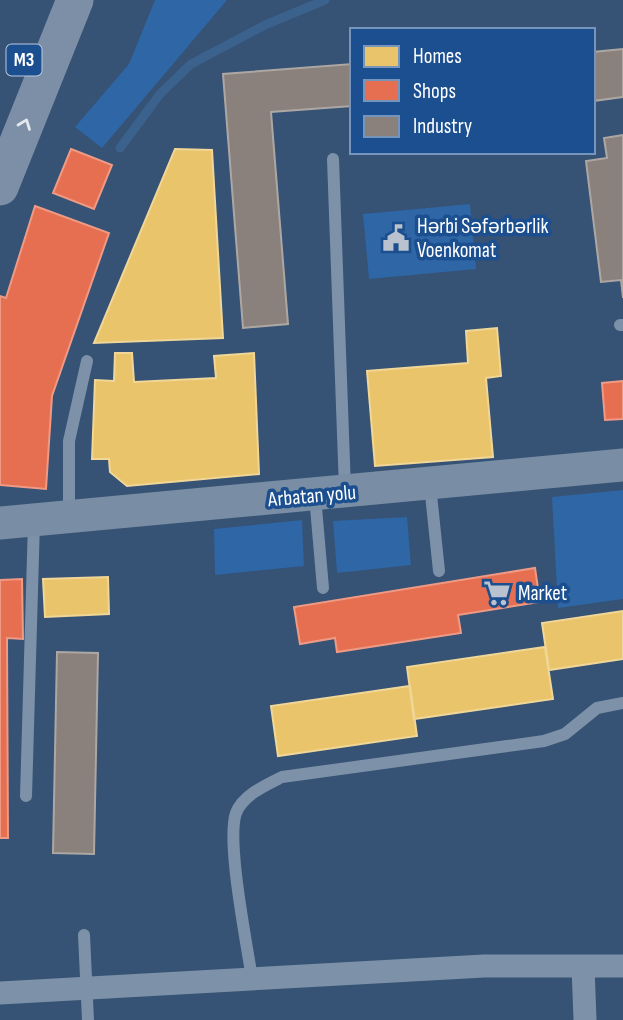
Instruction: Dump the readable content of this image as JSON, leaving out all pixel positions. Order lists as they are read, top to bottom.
{
  "streets": {
    "main road": ["M3", "Arbatan yolu"]
  },
  "places": {
    "public building": ["Hərbi Səfərbərlik Voenkomat"],
    "supermarket": ["Market"]
  },
  "legend": ["Homes", "Shops", "Industry"]
}
